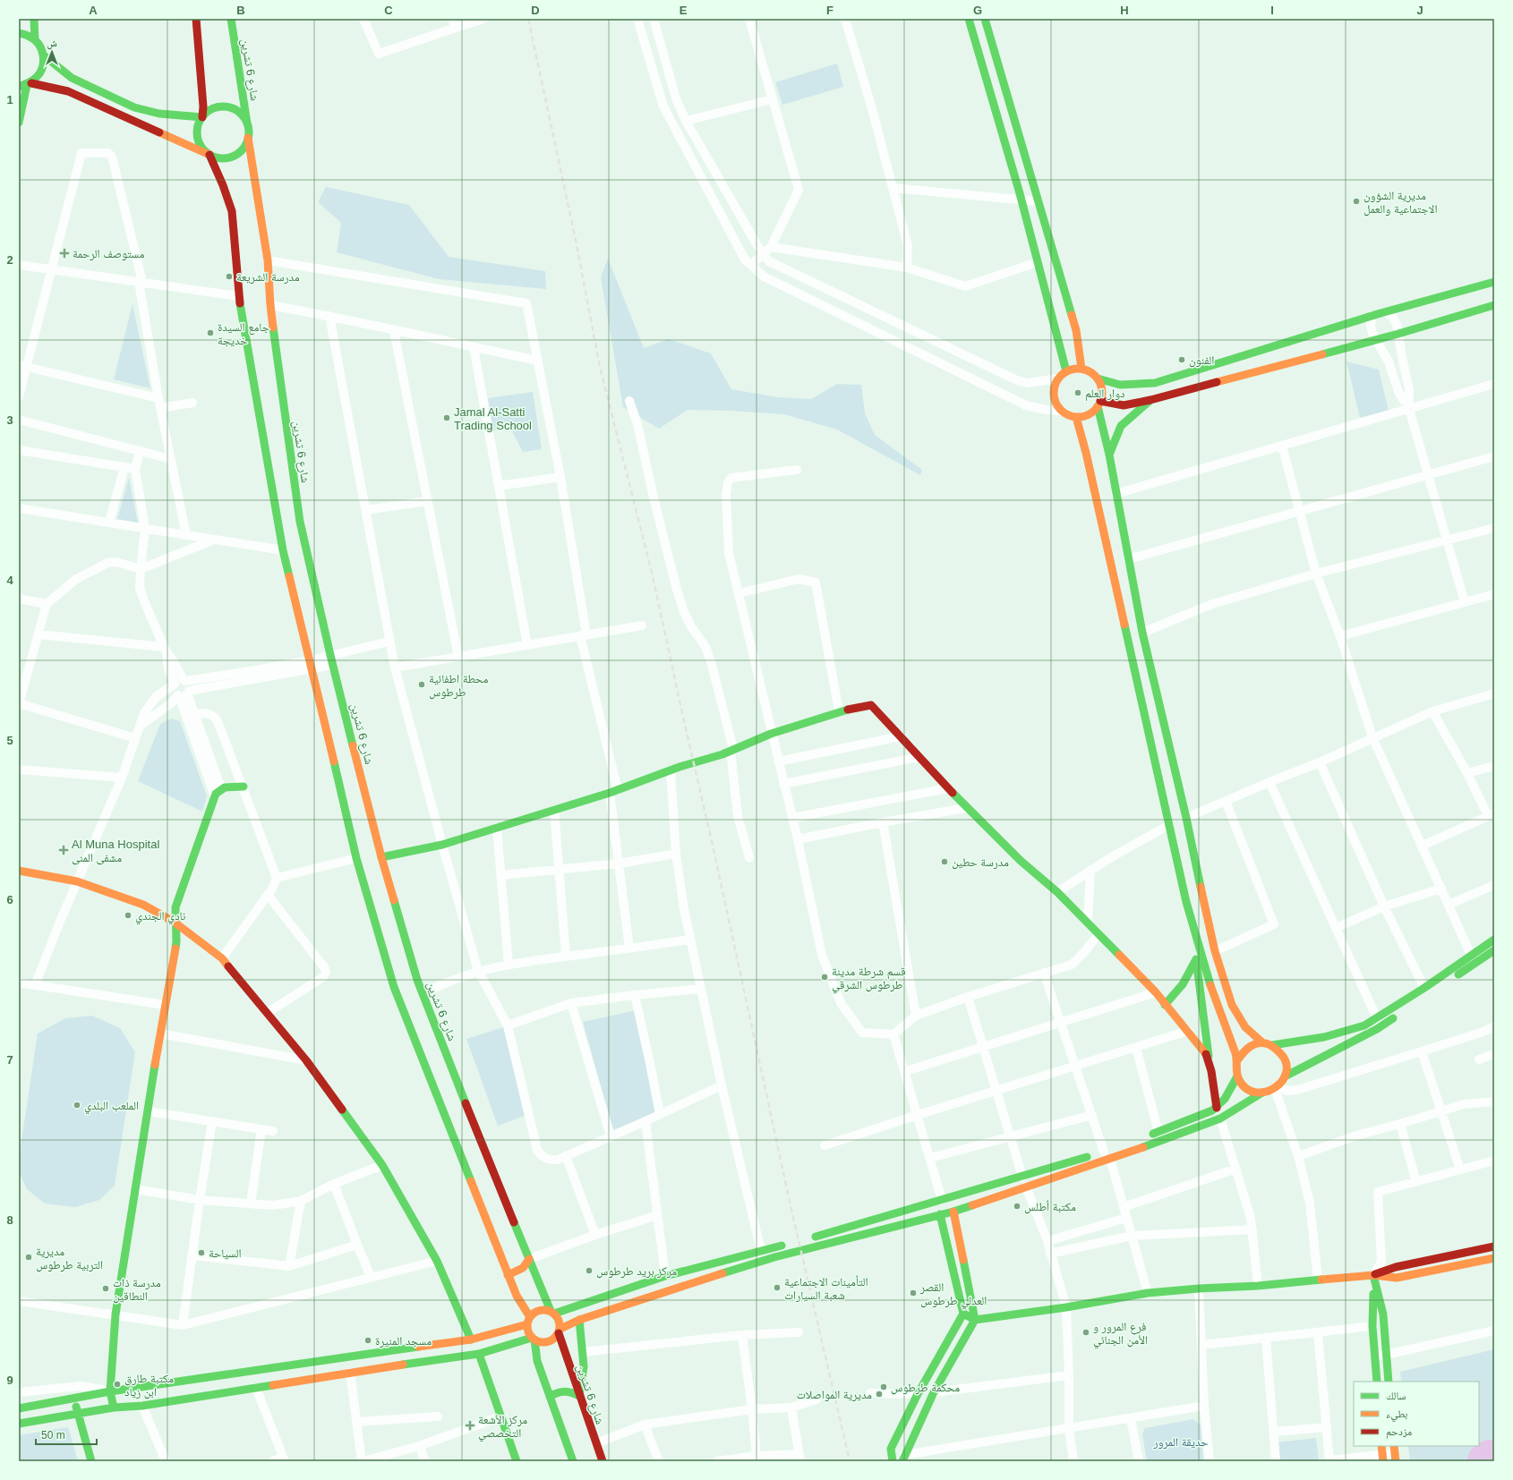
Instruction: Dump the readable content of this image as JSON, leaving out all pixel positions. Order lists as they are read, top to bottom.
{
  "streets": {
    "main road": ["شارع 6 تشرين"]
  },
  "parks": ["حديقة المرور"],
  "places": {
    "other": [
      "مديرية الشؤون الاجتماعية والعمل",
      "مدرسة الشريعة",
      "جامع السيدة خديجة",
      "الفنون",
      "دوار العلم",
      "Jamal Al-Satti Trading School",
      "محطة اطفائية طرطوس",
      "مدرسة حطين",
      "نادي الجندي",
      "قسم شرطة مدينة طرطوس الشرقي",
      "الملعب البلدي",
      "مكتبة أطلس",
      "السياحة",
      "مديرية التربية طرطوس",
      "مركز بريد طرطوس",
      "التأمينات الاجتماعية شعبة السيارات",
      "مدرسة ذات النطاقين",
      "القصر العدلي طرطوس",
      "فرع المرور و الأمن الجنائي",
      "مسجد المنيرة",
      "مكتبة طارق ابن زياد",
      "محكمة طرطوس",
      "مديرية المواصلات"
    ],
    "health": ["مستوصف الرحمة", "Al Muna Hospital مشفى المنى", "مركز الأشعة التخصصي"]
  },
  "legend": ["سالك", "بطيء", "مزدحم"],
  "scale_bar": "50 m",
  "north": "top",
  "grid": {
    "columns": [
      "A",
      "B",
      "C",
      "D",
      "E",
      "F",
      "G",
      "H",
      "I",
      "J"
    ],
    "rows": [
      "1",
      "2",
      "3",
      "4",
      "5",
      "6",
      "7",
      "8",
      "9"
    ]
  }
}
